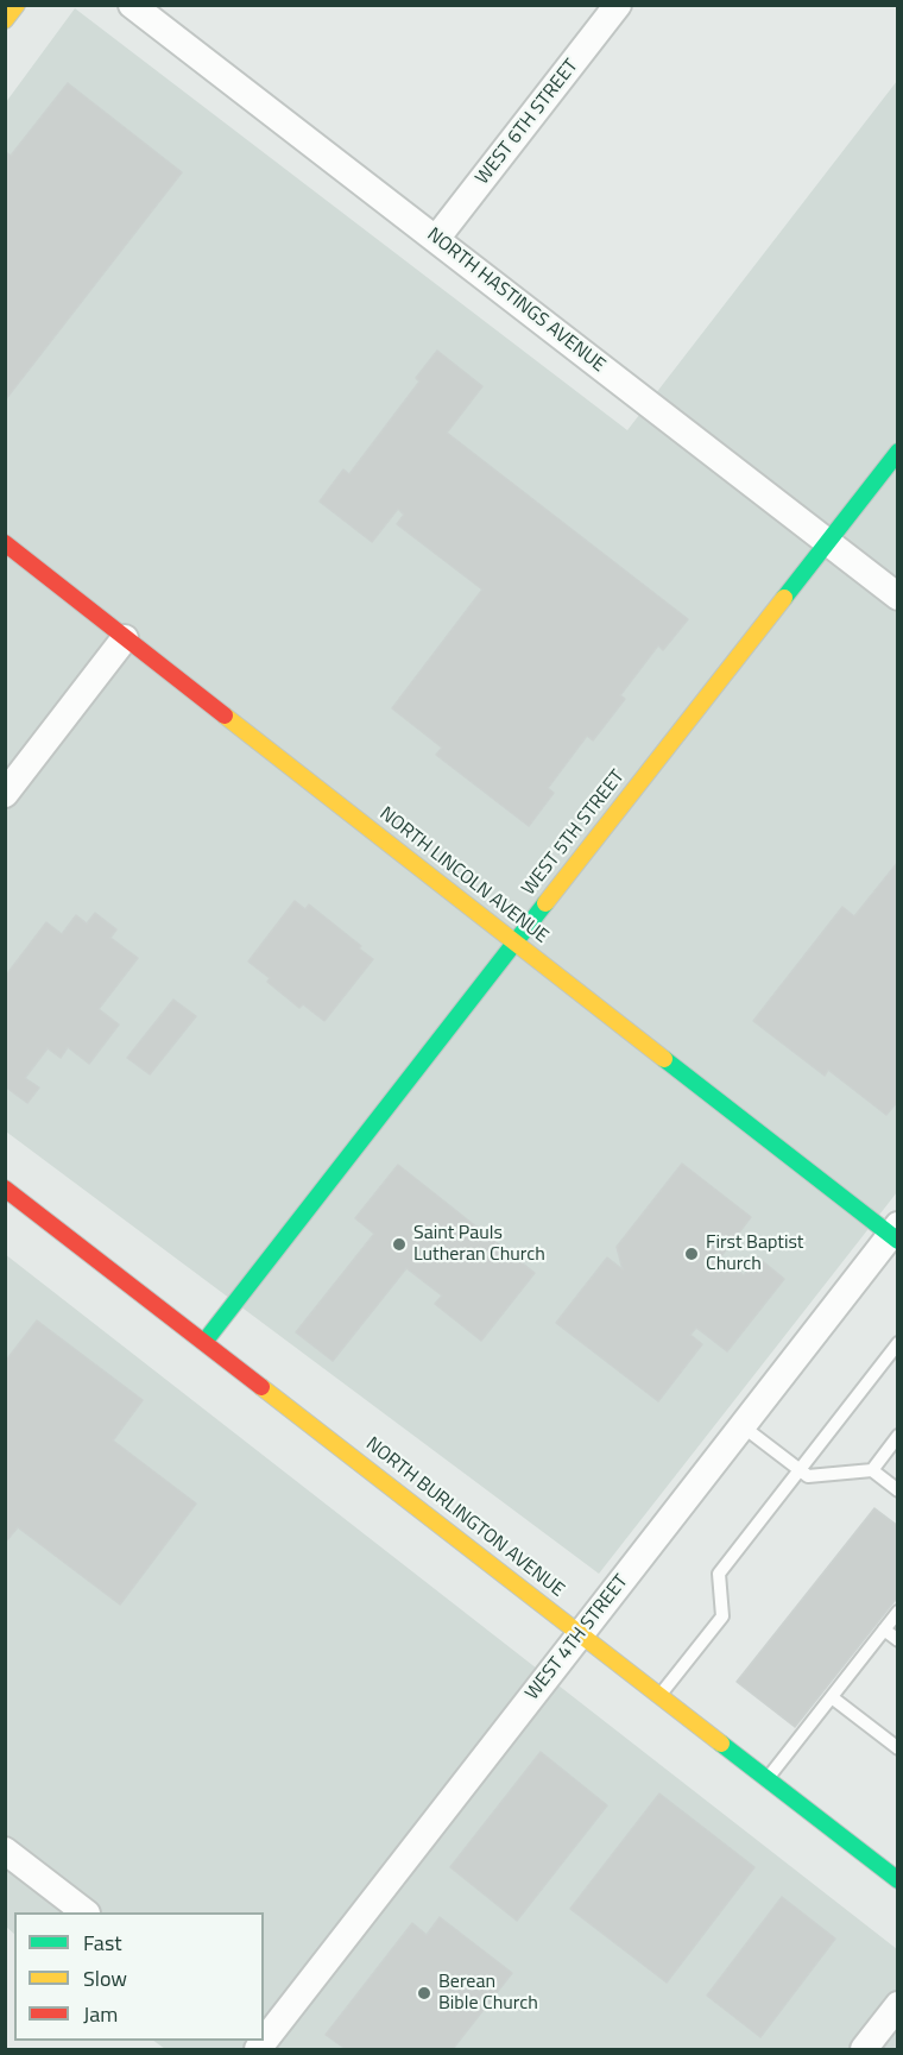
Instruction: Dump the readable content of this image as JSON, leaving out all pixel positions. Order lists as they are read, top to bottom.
{
  "streets": {
    "main road": ["WEST 5TH STREET", "NORTH LINCOLN AVENUE", "NORTH BURLINGTON AVENUE"],
    "street": ["WEST 6TH STREET", "NORTH HASTINGS AVENUE", "WEST 4TH STREET"]
  },
  "crossings": [
    ["WEST 6TH STREET", "NORTH HASTINGS AVENUE"],
    ["NORTH HASTINGS AVENUE", "WEST 5TH STREET"],
    ["WEST 5TH STREET", "NORTH LINCOLN AVENUE"],
    ["WEST 5TH STREET", "NORTH BURLINGTON AVENUE"],
    ["NORTH LINCOLN AVENUE", "WEST 4TH STREET"],
    ["NORTH BURLINGTON AVENUE", "WEST 4TH STREET"]
  ],
  "places": ["Saint Pauls Lutheran Church", "First Baptist Church", "Berean Bible Church"],
  "legend": ["Fast", "Slow", "Jam"]
}
